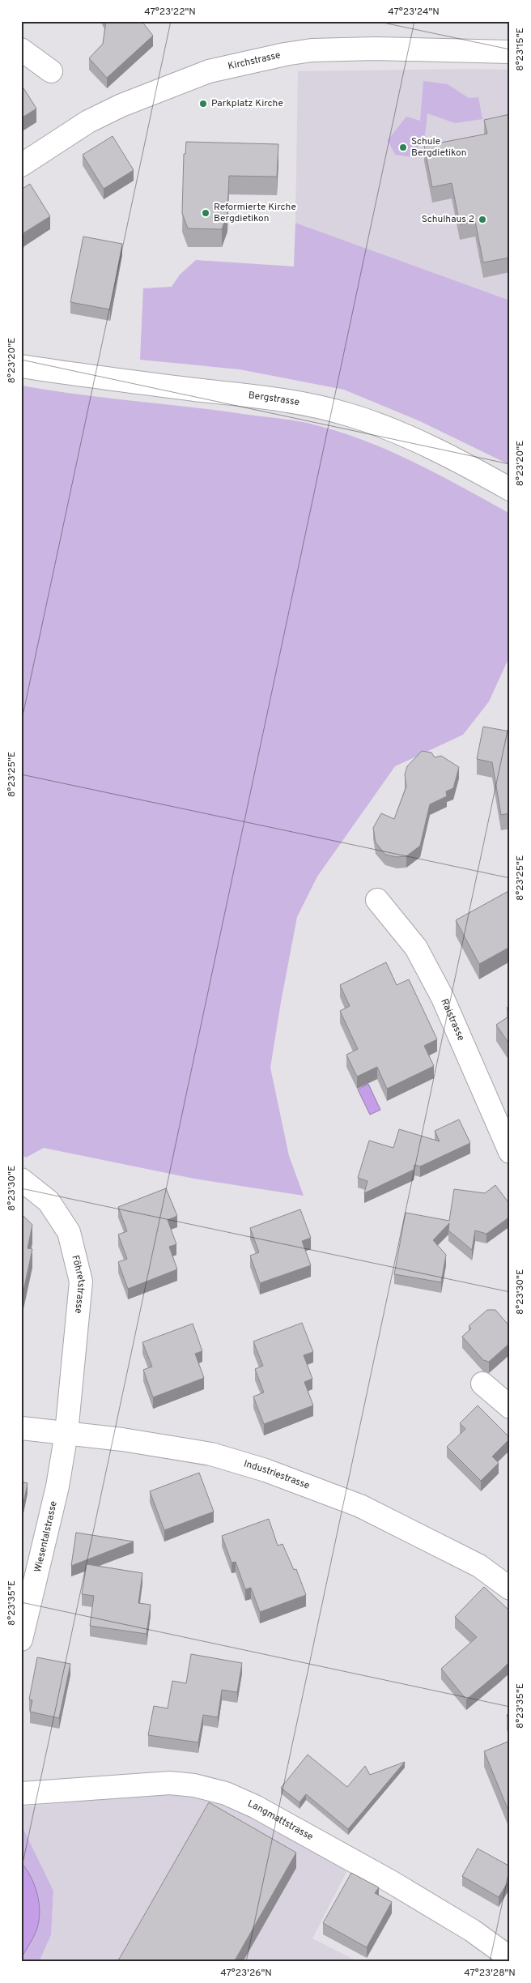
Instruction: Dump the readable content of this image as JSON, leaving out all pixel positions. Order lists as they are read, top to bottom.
{
  "streets": {
    "street": [
      "Kirchstrasse",
      "Bergstrasse",
      "Raistrasse",
      "Föhretstrasse",
      "Industriestrasse",
      "Wiesentalstrasse",
      "Langmattstrasse"
    ]
  },
  "crossings": [
    ["Föhretstrasse", "Industriestrasse"],
    ["Föhretstrasse", "Wiesentalstrasse"],
    ["Industriestrasse", "Wiesentalstrasse"]
  ],
  "places": [
    "Parkplatz Kirche",
    "Schule Bergdietikon",
    "Reformierte Kirche Bergdietikon",
    "Schulhaus 2"
  ],
  "coordinates": [
    "47°23'22\"N",
    "47°23'24\"N",
    "8°23'15\"E",
    "8°23'20\"E",
    "8°23'25\"E",
    "8°23'30\"E",
    "8°23'35\"E",
    "47°23'26\"N",
    "47°23'28\"N"
  ]
}
